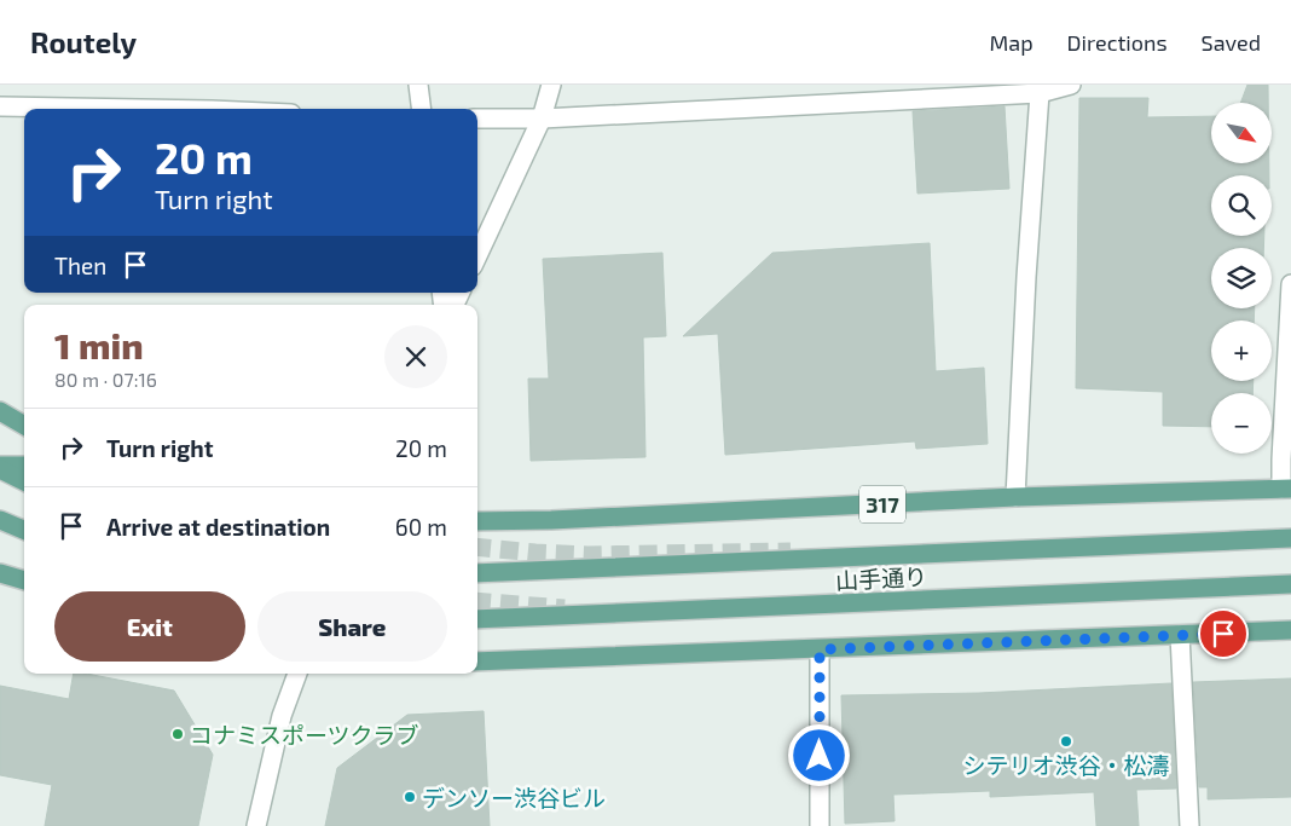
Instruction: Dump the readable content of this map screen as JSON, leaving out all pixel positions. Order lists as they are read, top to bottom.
{
  "streets": {
    "main road": ["317", "山手通り"]
  },
  "places": ["コナミスポーツクラブ", "シテリオ渋谷・松濤", "デンソー渋谷ビル"],
  "north": "bottom right",
  "page": {
    "header": "Routely",
    "nav": ["Map", "Directions", "Saved"],
    "map_buttons": ["+", "−"],
    "turn": ["20 m", "Turn right"],
    "then": "Then",
    "heading": ["1 min", "80 m · 07:16"],
    "list": [
      {
        "name": "Turn right",
        "value": "20 m"
      },
      {
        "name": "Arrive at destination",
        "value": "60 m"
      }
    ],
    "buttons": ["Exit", "Share"]
  }
}
